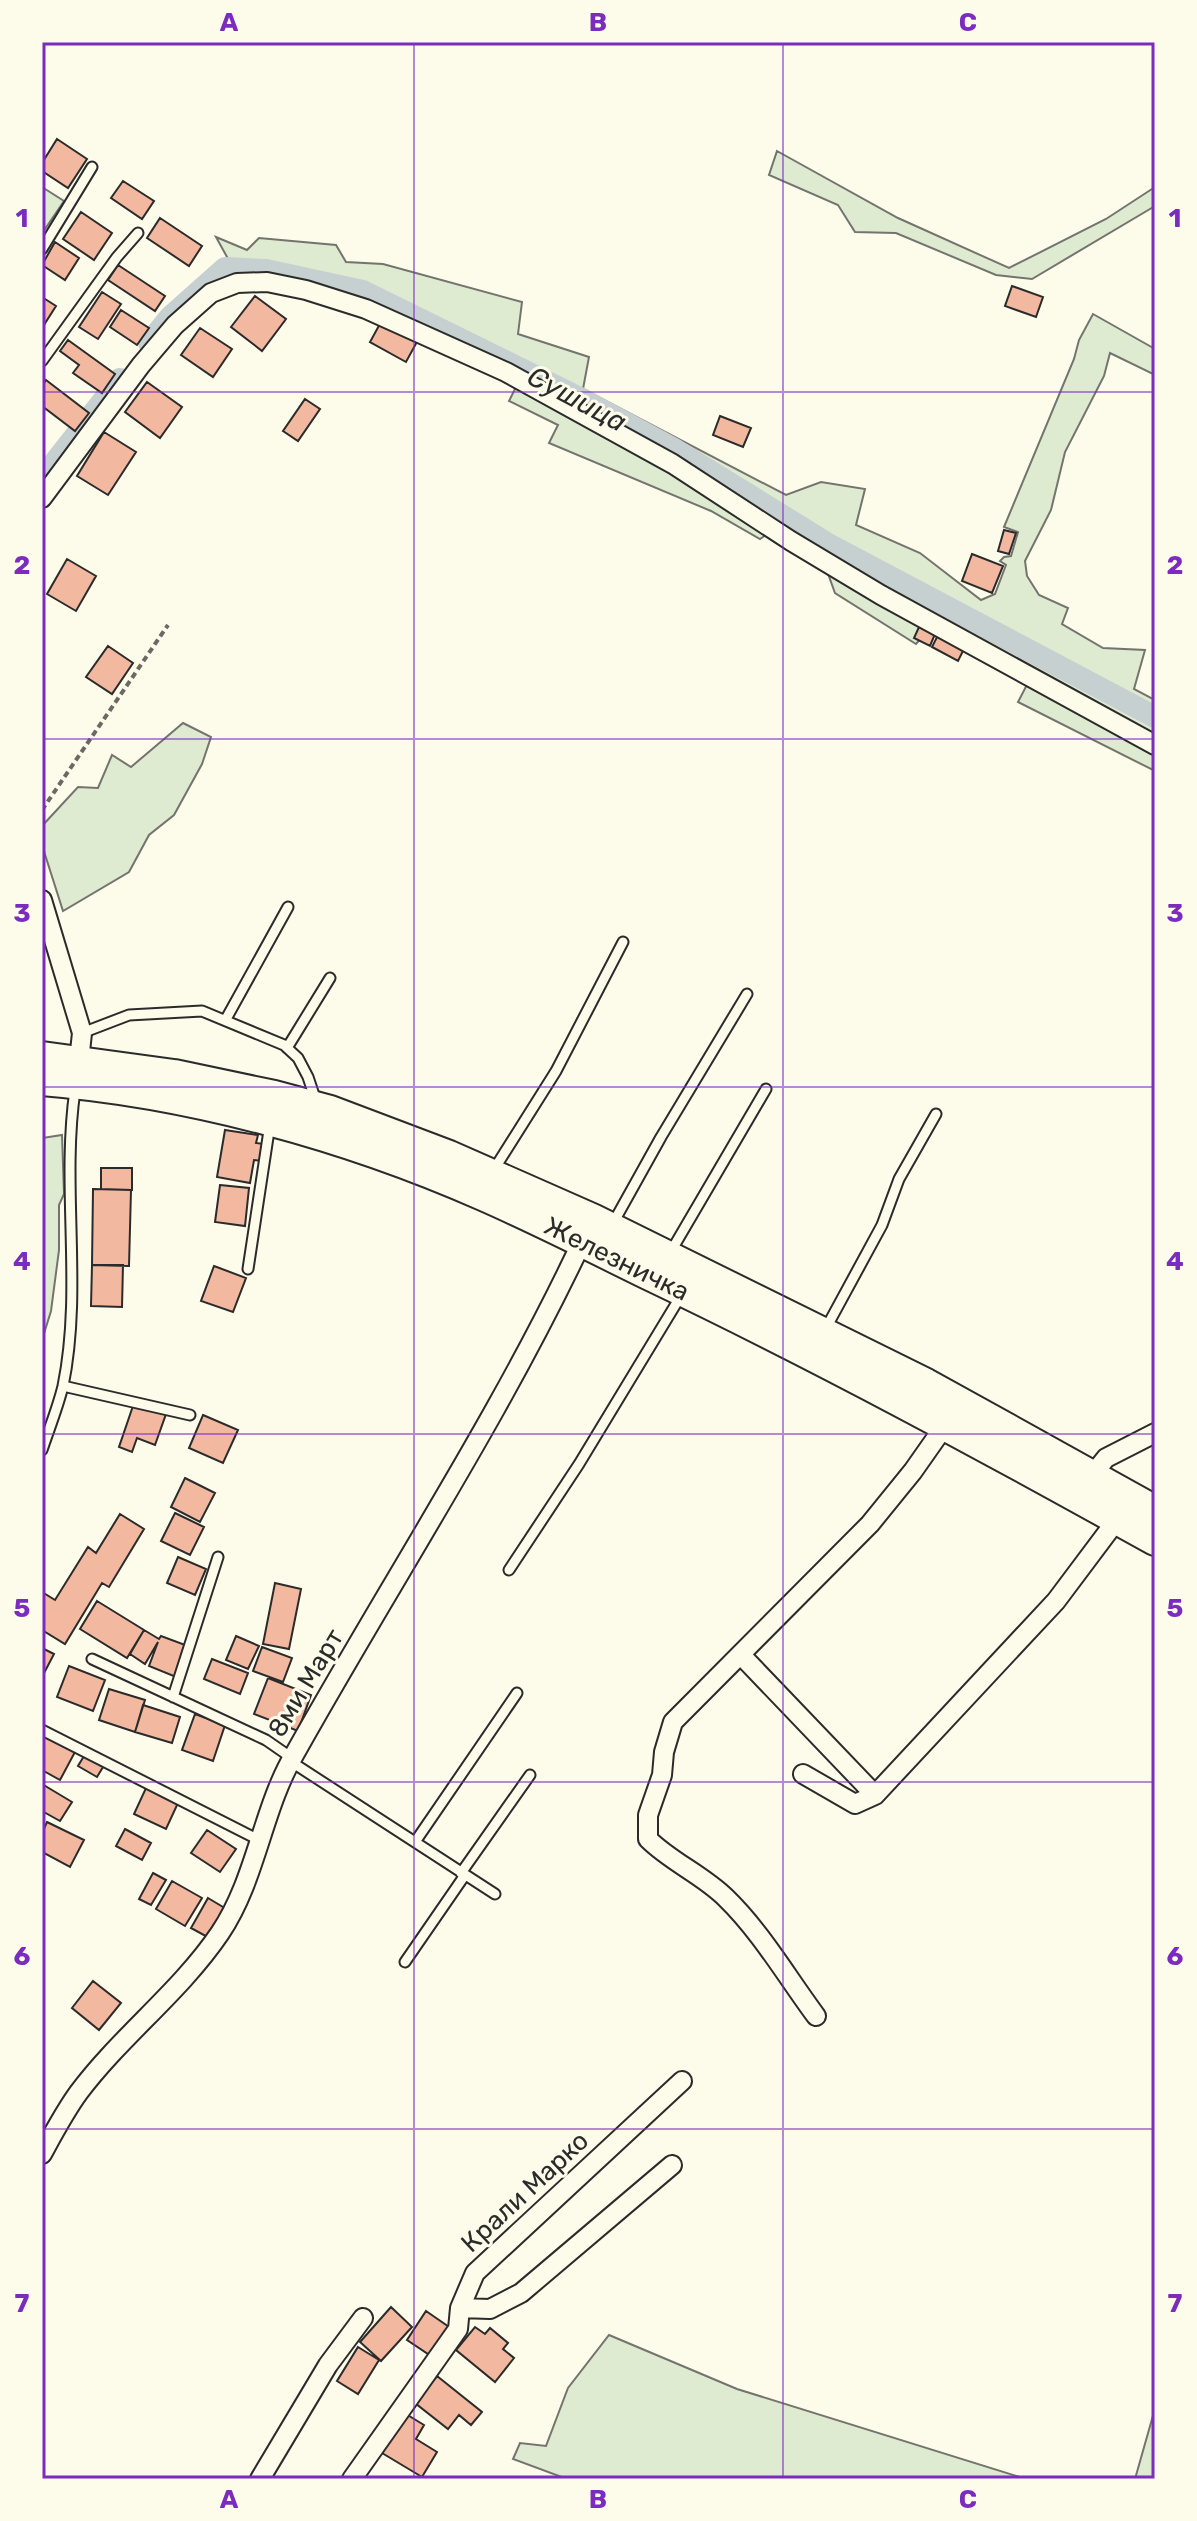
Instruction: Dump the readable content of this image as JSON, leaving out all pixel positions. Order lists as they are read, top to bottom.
{
  "streets": {
    "main road": ["Железничка"],
    "street": ["8ми Март", "Крали Марко"]
  },
  "crossings": [
    ["Железничка", "8ми Март"]
  ],
  "water": ["Сушица"],
  "grid": {
    "columns": ["A", "B", "C"],
    "rows": [
      "1",
      "2",
      "3",
      "4",
      "5",
      "6",
      "7"
    ]
  }
}
